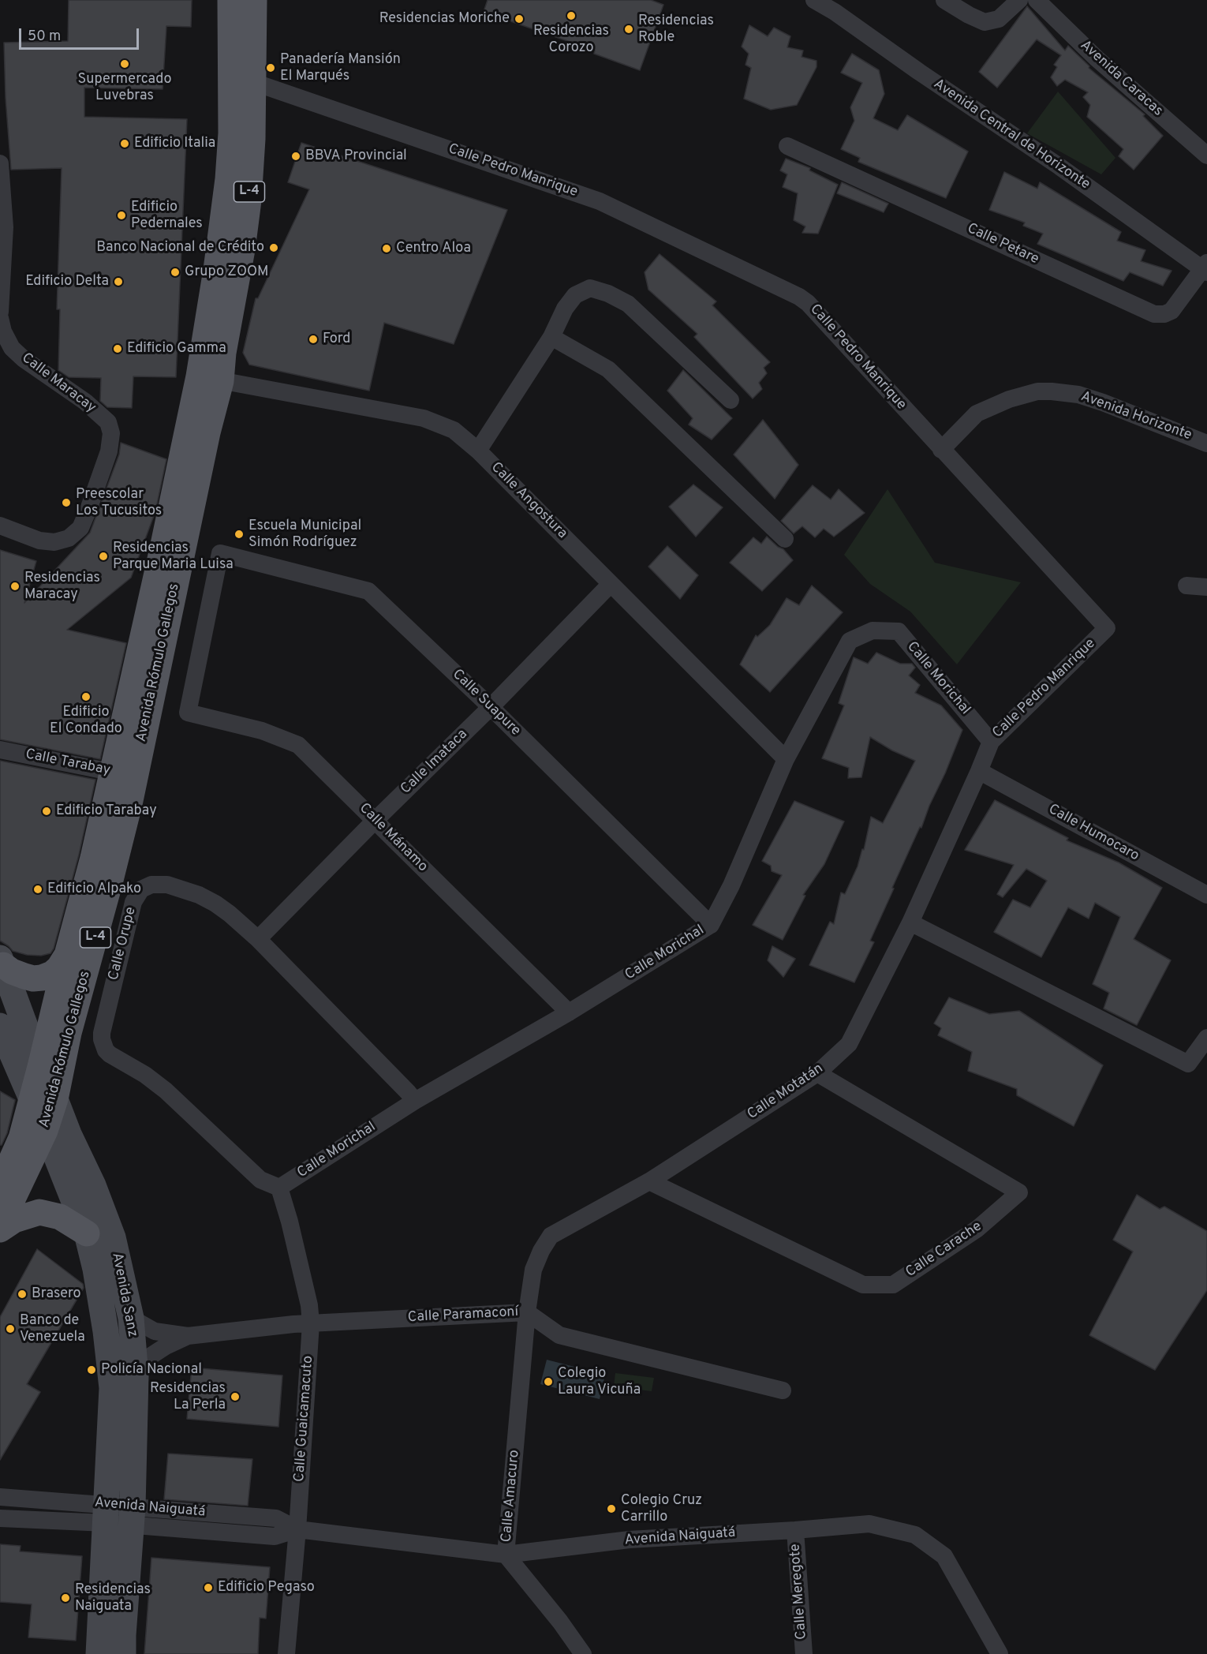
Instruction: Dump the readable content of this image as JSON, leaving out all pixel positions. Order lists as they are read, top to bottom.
{
  "streets": {
    "main road": ["L-4", "Avenida Rómulo Gallegos"],
    "street": [
      "Avenida Caracas",
      "Avenida Central de Horizonte",
      "Calle Pedro Manrique",
      "Calle Petare",
      "Calle Maracay",
      "Avenida Horizonte",
      "Calle Angostura",
      "Calle Morichal",
      "Calle Suapure",
      "Calle Imataca",
      "Calle Tarabay",
      "Calle Humocaro",
      "Calle Mánamo",
      "Calle Orupe",
      "Calle Motatán",
      "Calle Carache",
      "Avenida Sanz",
      "Calle Paramaconí",
      "Calle Guaicamacuto",
      "Calle Amacuro",
      "Avenida Naiguatá",
      "Calle Meregote"
    ]
  },
  "crossings": [
    ["Avenida Central de Horizonte", "Calle Petare"],
    ["Calle Pedro Manrique", "Avenida Horizonte"],
    ["Calle Pedro Manrique", "Avenida Rómulo Gallegos"],
    ["Calle Pedro Manrique", "Calle Morichal"],
    ["Calle Pedro Manrique", "Calle Motatán"],
    ["Calle Angostura", "Avenida Rómulo Gallegos"],
    ["Calle Angostura", "Calle Morichal"],
    ["Calle Angostura", "Calle Imataca"],
    ["Avenida Rómulo Gallegos", "Calle Tarabay"],
    ["Avenida Rómulo Gallegos", "Avenida Sanz"],
    ["Calle Morichal", "Calle Suapure"],
    ["Calle Morichal", "Calle Mánamo"],
    ["Calle Morichal", "Calle Orupe"],
    ["Calle Morichal", "Calle Motatán"],
    ["Calle Morichal", "Calle Guaicamacuto"],
    ["Calle Suapure", "Calle Imataca"],
    ["Calle Suapure", "Calle Mánamo"],
    ["Calle Imataca", "Calle Mánamo"],
    ["Calle Imataca", "Calle Orupe"],
    ["Calle Humocaro", "Calle Motatán"],
    ["Calle Orupe", "Calle Guaicamacuto"],
    ["Calle Motatán", "Calle Carache"],
    ["Calle Motatán", "Calle Paramaconí"],
    ["Calle Motatán", "Calle Amacuro"],
    ["Avenida Sanz", "Calle Paramaconí"],
    ["Avenida Sanz", "Avenida Naiguatá"],
    ["Calle Paramaconí", "Calle Guaicamacuto"],
    ["Calle Paramaconí", "Calle Amacuro"],
    ["Calle Guaicamacuto", "Avenida Naiguatá"],
    ["Calle Amacuro", "Avenida Naiguatá"],
    ["Avenida Naiguatá", "Calle Meregote"]
  ],
  "places": [
    "Residencias Corozo",
    "Residencias Moriche",
    "Residencias Roble",
    "Supermercado Luvebras",
    "Panadería Mansión El Marqués",
    "Edificio Italia",
    "BBVA Provincial",
    "Edificio Pedernales",
    "Banco Nacional de Crédito",
    "Centro Aloa",
    "Grupo ZOOM",
    "Edificio Delta",
    "Ford",
    "Edificio Gamma",
    "Preescolar Los Tucusitos",
    "Escuela Municipal Simón Rodríguez",
    "Residencias Parque Maria Luisa",
    "Residencias Maracay",
    "Edificio El Condado",
    "Edificio Tarabay",
    "Edificio Alpako",
    "Brasero",
    "Banco de Venezuela",
    "Policía Nacional",
    "Colegio Laura Vicuña",
    "Residencias La Perla",
    "Colegio Cruz Carrillo",
    "Edificio Pegaso",
    "Residencias Naiguata"
  ],
  "scale_bar": "50 m"
}
